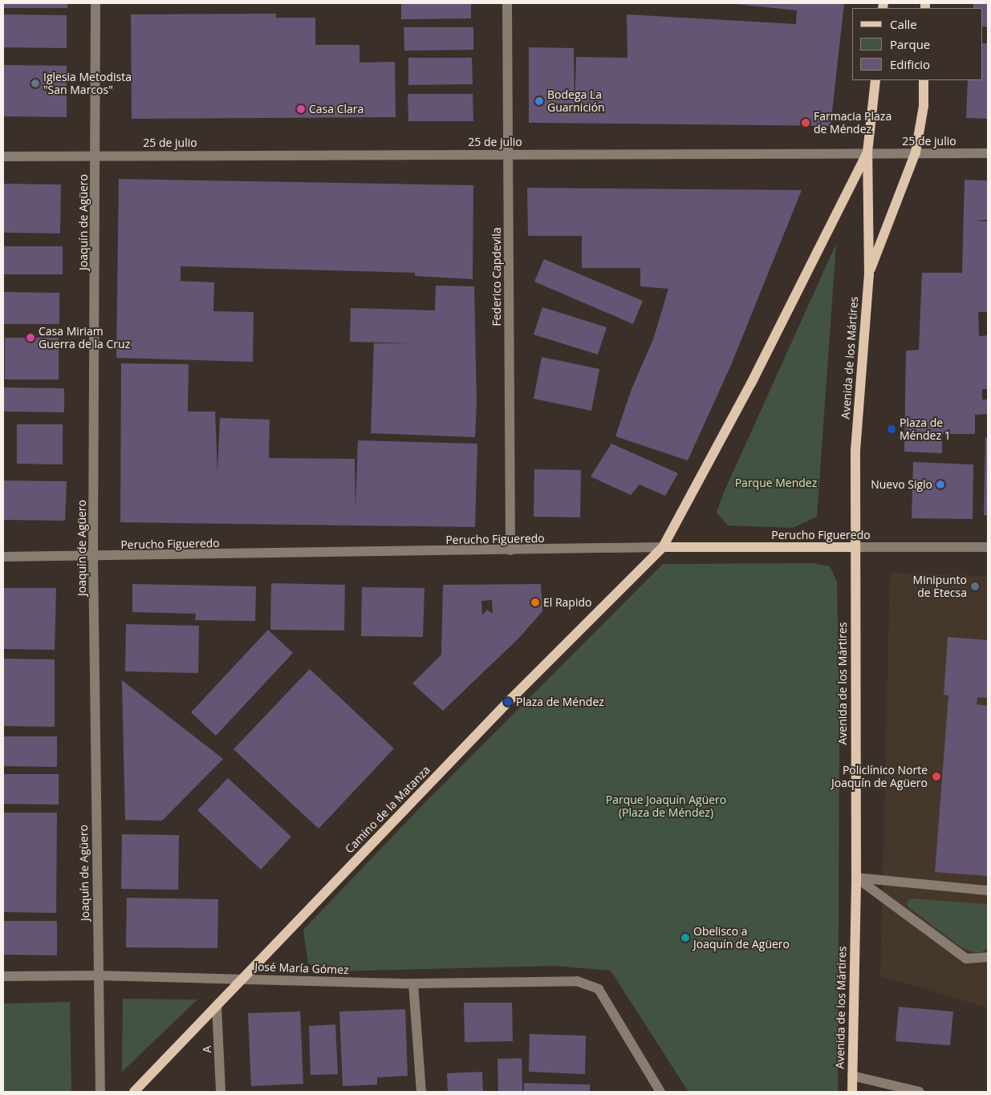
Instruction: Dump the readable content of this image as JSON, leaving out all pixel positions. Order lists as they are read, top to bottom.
{
  "streets": {
    "main road": ["Avenida de los Mártires", "Perucho Figueredo", "Camino de la Matanza"],
    "street": [
      "25 de julio",
      "Joaquín de Agüero",
      "Federico Capdevila",
      "José María Gómez",
      "A"
    ]
  },
  "crossings": [
    ["25 de julio", "Joaquín de Agüero"],
    ["25 de julio", "Federico Capdevila"],
    ["25 de julio", "Avenida de los Mártires"],
    ["Joaquín de Agüero", "Perucho Figueredo"],
    ["Joaquín de Agüero", "José María Gómez"],
    ["Federico Capdevila", "Perucho Figueredo"],
    ["Avenida de los Mártires", "Perucho Figueredo"],
    ["Avenida de los Mártires", "Camino de la Matanza"],
    ["Perucho Figueredo", "Camino de la Matanza"],
    ["Camino de la Matanza", "José María Gómez"],
    ["Camino de la Matanza", "A"]
  ],
  "parks": ["Parque Mendez", "Parque Joaquín Agüero (Plaza de Méndez)"],
  "places": [
    "Iglesia Metodista \"San Marcos\"",
    "Bodega La Guarnición",
    "Casa Clara",
    "Farmacia Plaza de Méndez",
    "Casa Miriam Guerra de la Cruz",
    "Plaza de Méndez 1",
    "Nuevo Siglo",
    "Minipunto de Etecsa",
    "El Rapido",
    "Plaza de Méndez",
    "Policlínico Norte Joaquín de Agüero",
    "Obelisco a Joaquín de Agüero"
  ],
  "legend": ["Calle", "Parque", "Edificio"]
}
